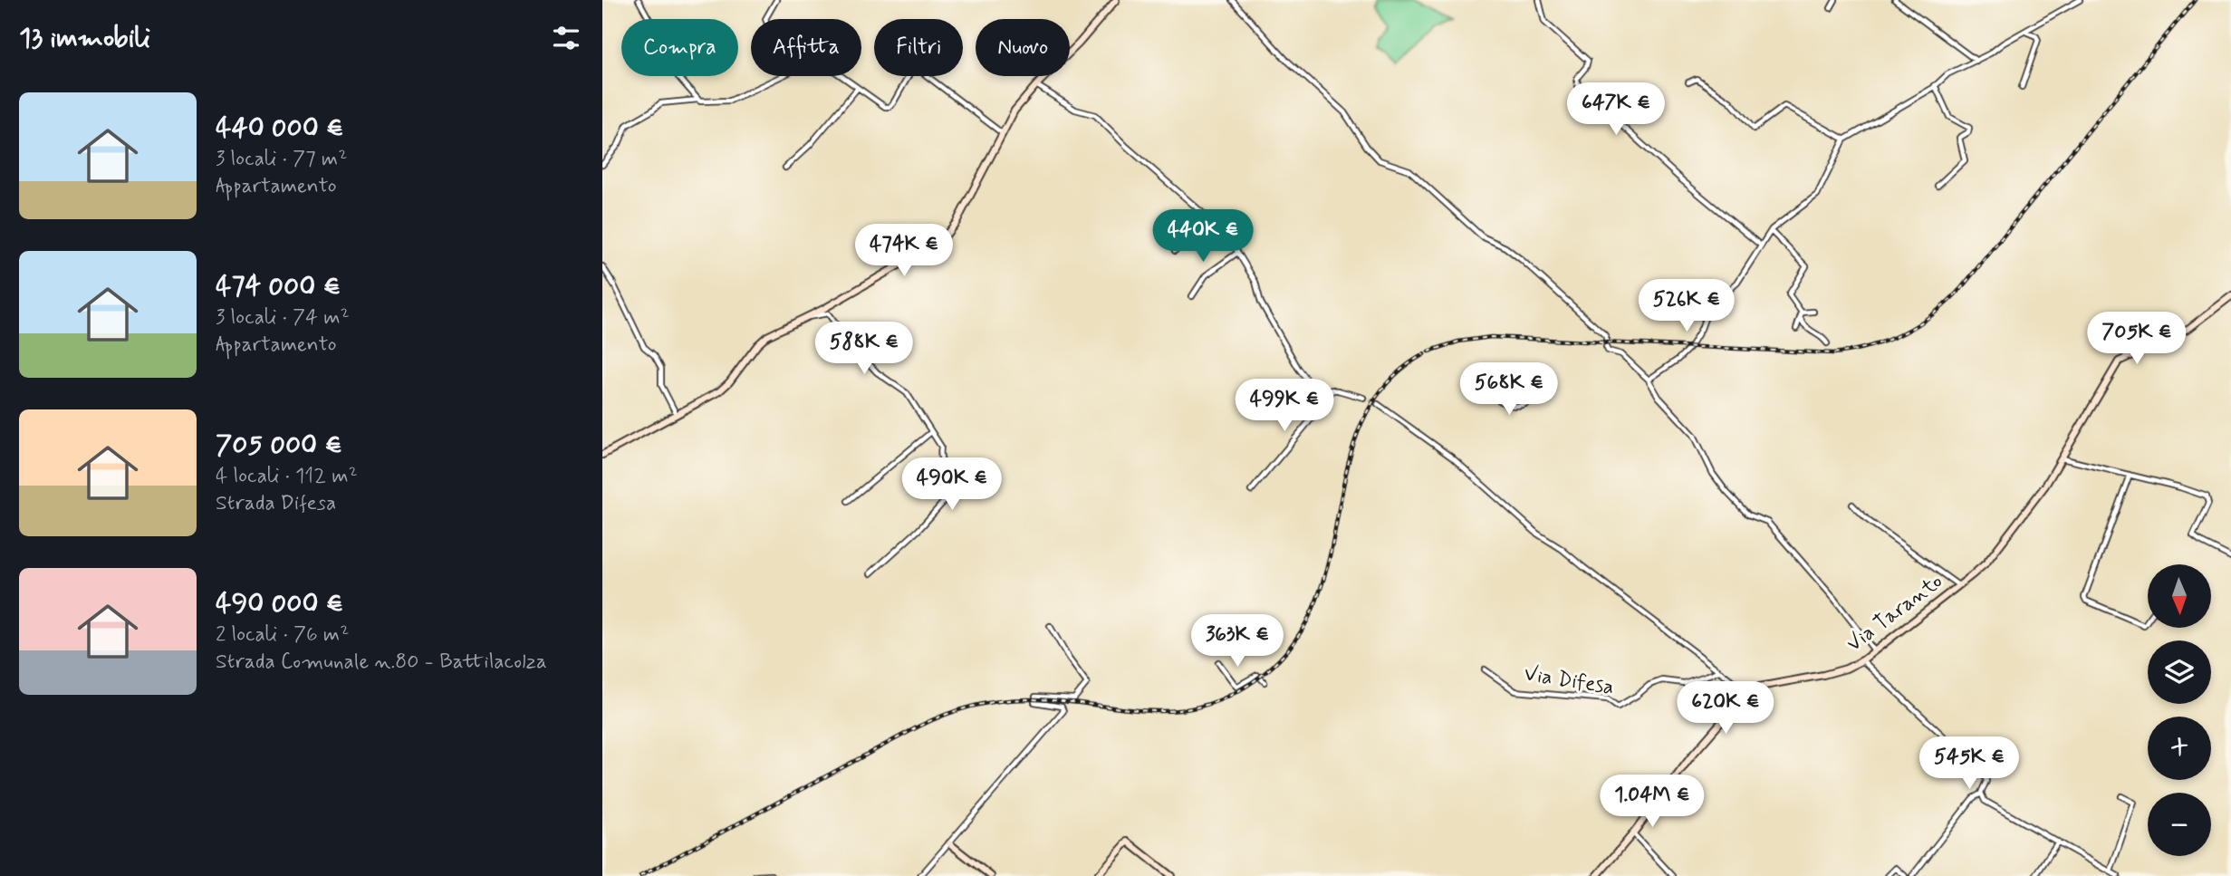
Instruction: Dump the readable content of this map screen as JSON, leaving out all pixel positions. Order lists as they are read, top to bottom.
{
  "streets": {
    "street": ["Via Taranto", "Via Difesa"]
  },
  "north": "bottom",
  "page": {
    "heading": "13 immobili",
    "chip": [
      "Compra",
      "Affitta",
      "Filtri",
      "Nuovo"
    ],
    "list": [
      {
        "name": "440 000 €",
        "note": "3 locali · 77 m² · Appartamento"
      },
      {
        "name": "474 000 €",
        "note": "3 locali · 74 m² · Appartamento"
      },
      {
        "name": "705 000 €",
        "note": "4 locali · 112 m² · Strada Difesa"
      },
      {
        "name": "490 000 €",
        "note": "2 locali · 76 m² · Strada Comunale n.80 - Battilacolza"
      }
    ],
    "price": [
      "647K €",
      "440K €",
      "474K €",
      "526K €",
      "705K €",
      "588K €",
      "568K €",
      "499K €",
      "490K €",
      "363K €",
      "620K €",
      "545K €",
      "1.04M €"
    ],
    "map_buttons": ["+", "−"]
  }
}
